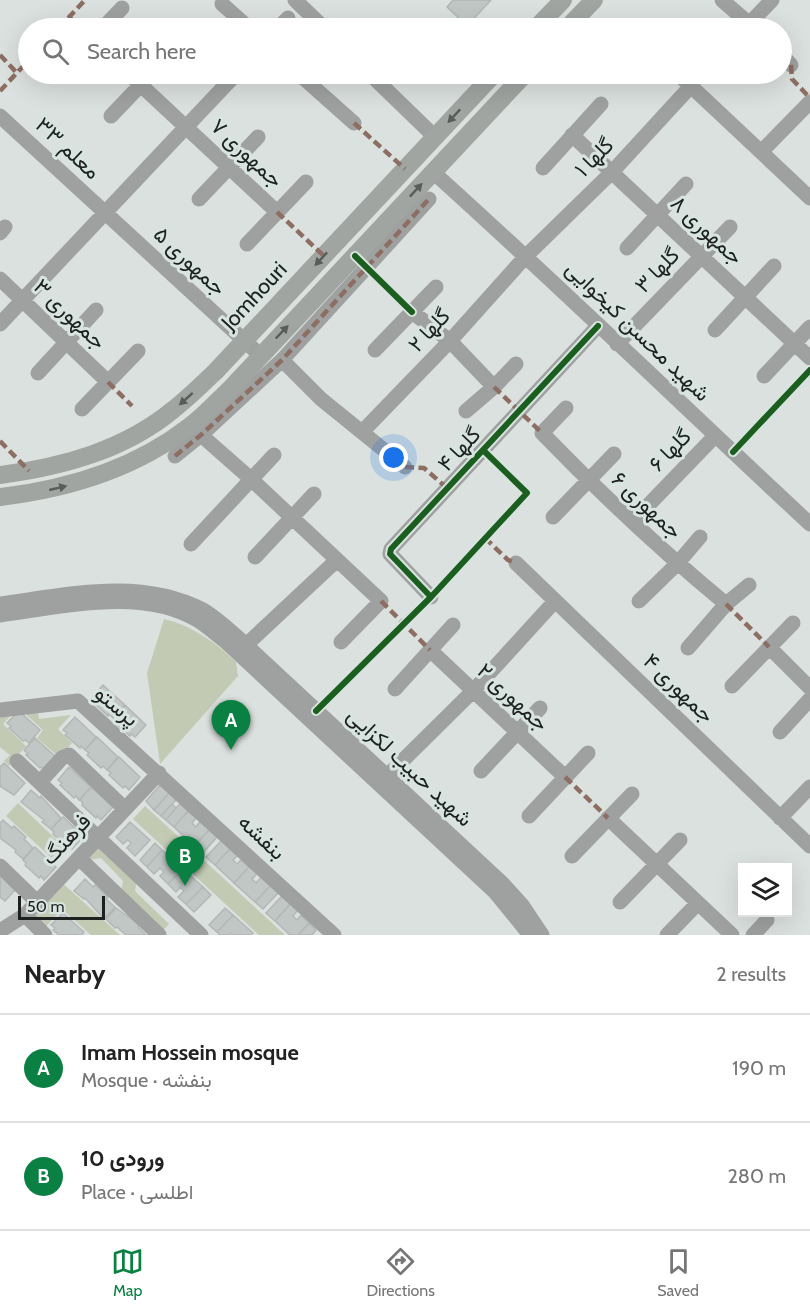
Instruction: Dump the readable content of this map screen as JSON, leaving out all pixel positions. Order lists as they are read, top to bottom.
{
  "streets": {
    "main road": ["Jomhouri"],
    "street": [
      "معلم ۳۳",
      "جمهوری ۷",
      "گلها ۱",
      "جمهوری ۸",
      "جمهوری ۵",
      "گلها ۳",
      "جمهوری ۳",
      "گلها ۲",
      "شهید محسن کیخوایی",
      "گلها ۴",
      "گلها ۶",
      "جمهوری ۶",
      "جمهوری ۴",
      "جمهوری ۲",
      "پرستو",
      "شهید حبیب لکزایی",
      "بنفشه",
      "فرهنگ"
    ]
  },
  "crossings": [
    ["معلم ۳۳", "جمهوری ۵"],
    ["گلها ۱", "جمهوری ۸"],
    ["گلها ۱", "گلها ۲"],
    ["گلها ۱", "شهید محسن کیخوایی"],
    ["جمهوری ۸", "گلها ۳"],
    ["جمهوری ۵", "Jomhouri"],
    ["گلها ۳", "شهید محسن کیخوایی"],
    ["Jomhouri", "شهید محسن کیخوایی"],
    ["گلها ۲", "شهید محسن کیخوایی"],
    ["شهید محسن کیخوایی", "گلها ۴"],
    ["شهید محسن کیخوایی", "گلها ۶"],
    ["گلها ۶", "جمهوری ۶"],
    ["پرستو", "بنفشه"],
    ["پرستو", "فرهنگ"],
    ["بنفشه", "فرهنگ"]
  ],
  "scale_bar": "50 m",
  "page": {
    "search": "Search here",
    "pins": ["A", "B"],
    "scale": "50 m",
    "heading": ["Nearby", "2 results"],
    "list": [
      {
        "mark": "A",
        "name": "Imam Hossein mosque",
        "note": "Mosque · بنفشه",
        "value": "190 m"
      },
      {
        "mark": "B",
        "name": "ورودی 10",
        "note": "Place · اطلسی",
        "value": "280 m"
      }
    ],
    "nav": ["Map", "Directions", "Saved"]
  }
}
